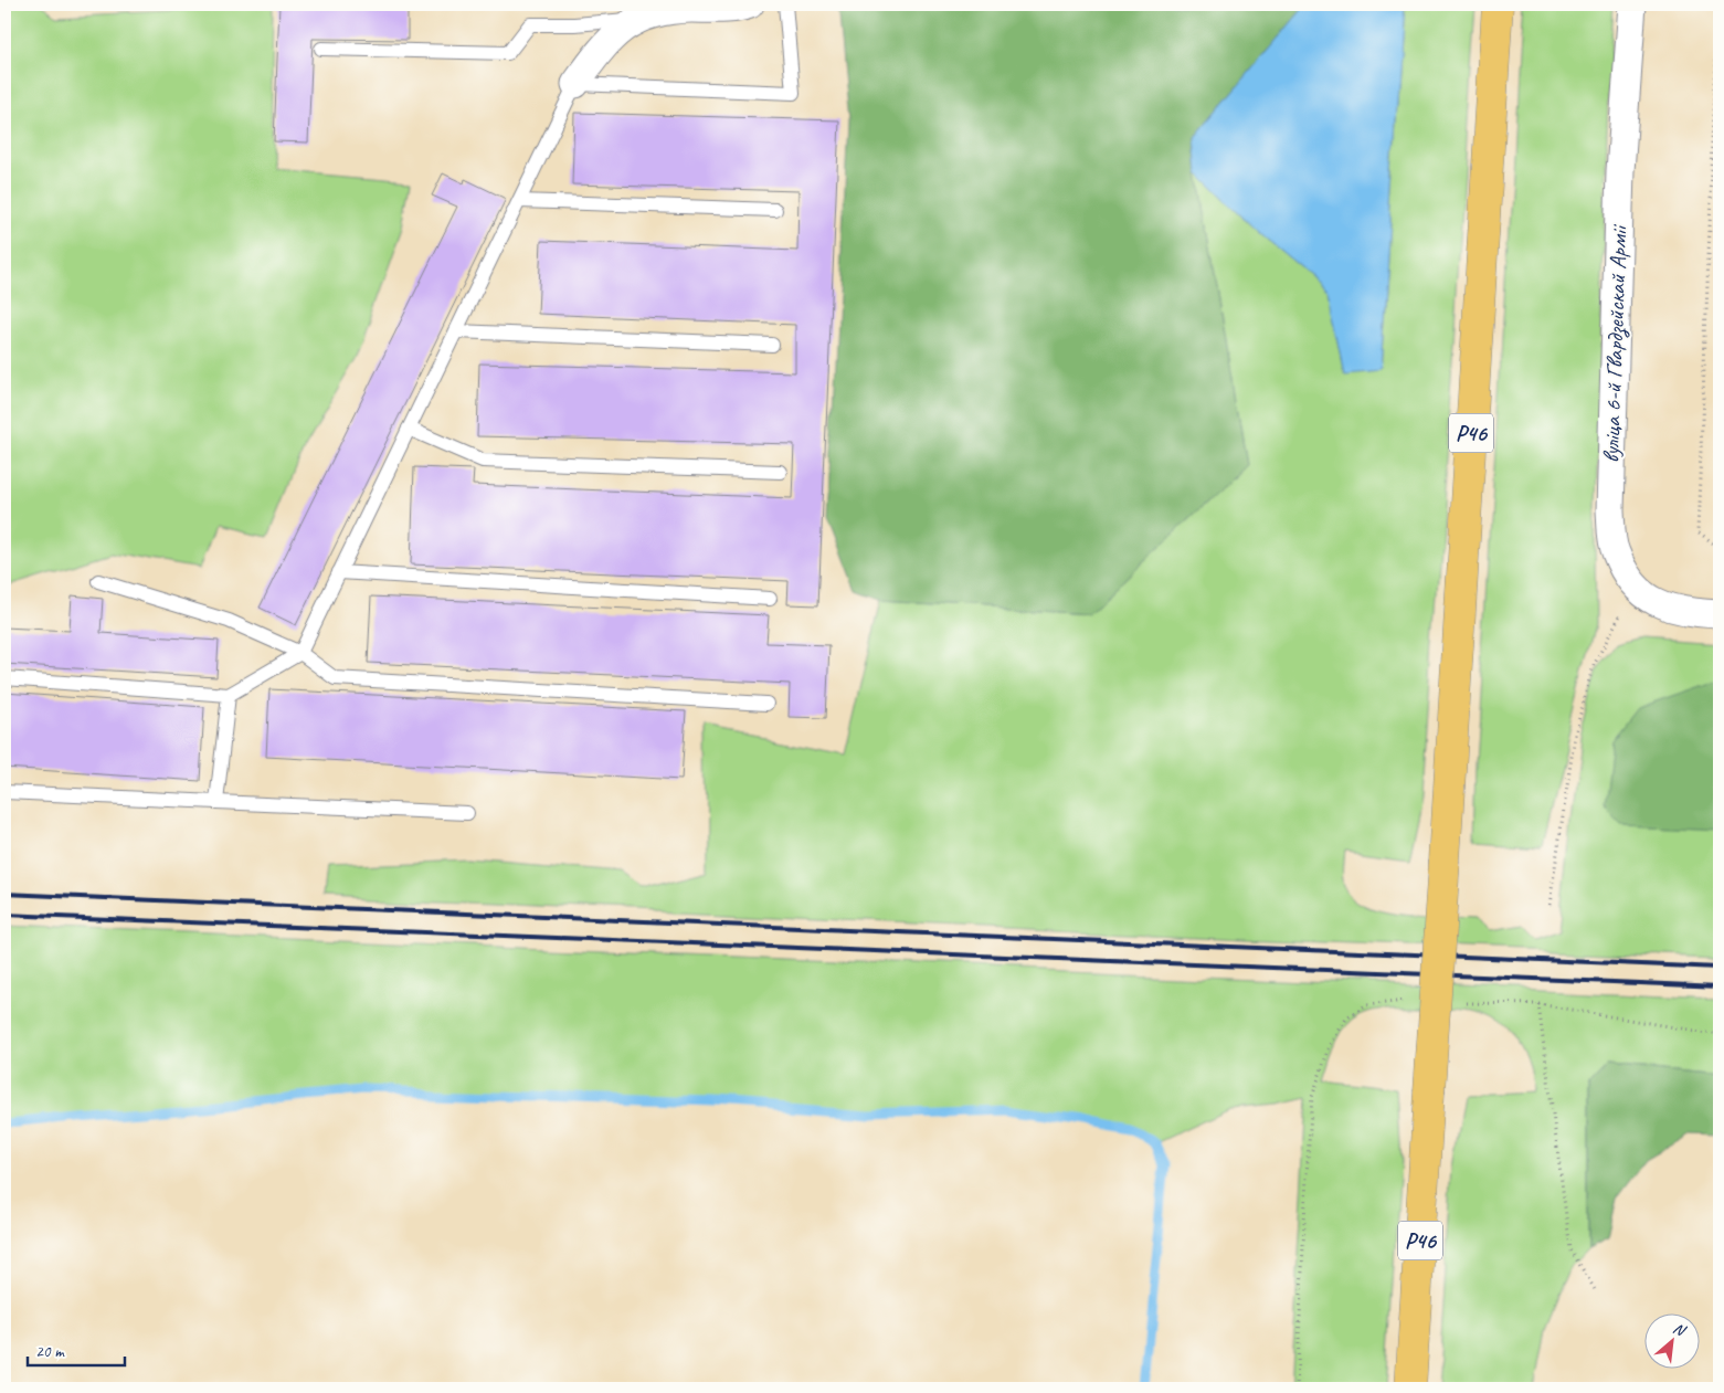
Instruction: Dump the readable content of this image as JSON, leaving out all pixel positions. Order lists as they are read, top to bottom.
{
  "streets": {
    "main road": ["Р46"],
    "street": ["вуліца 6-й Гвардзейскай Арміі"]
  },
  "scale_bar": "20 m",
  "north": "top right"
}
